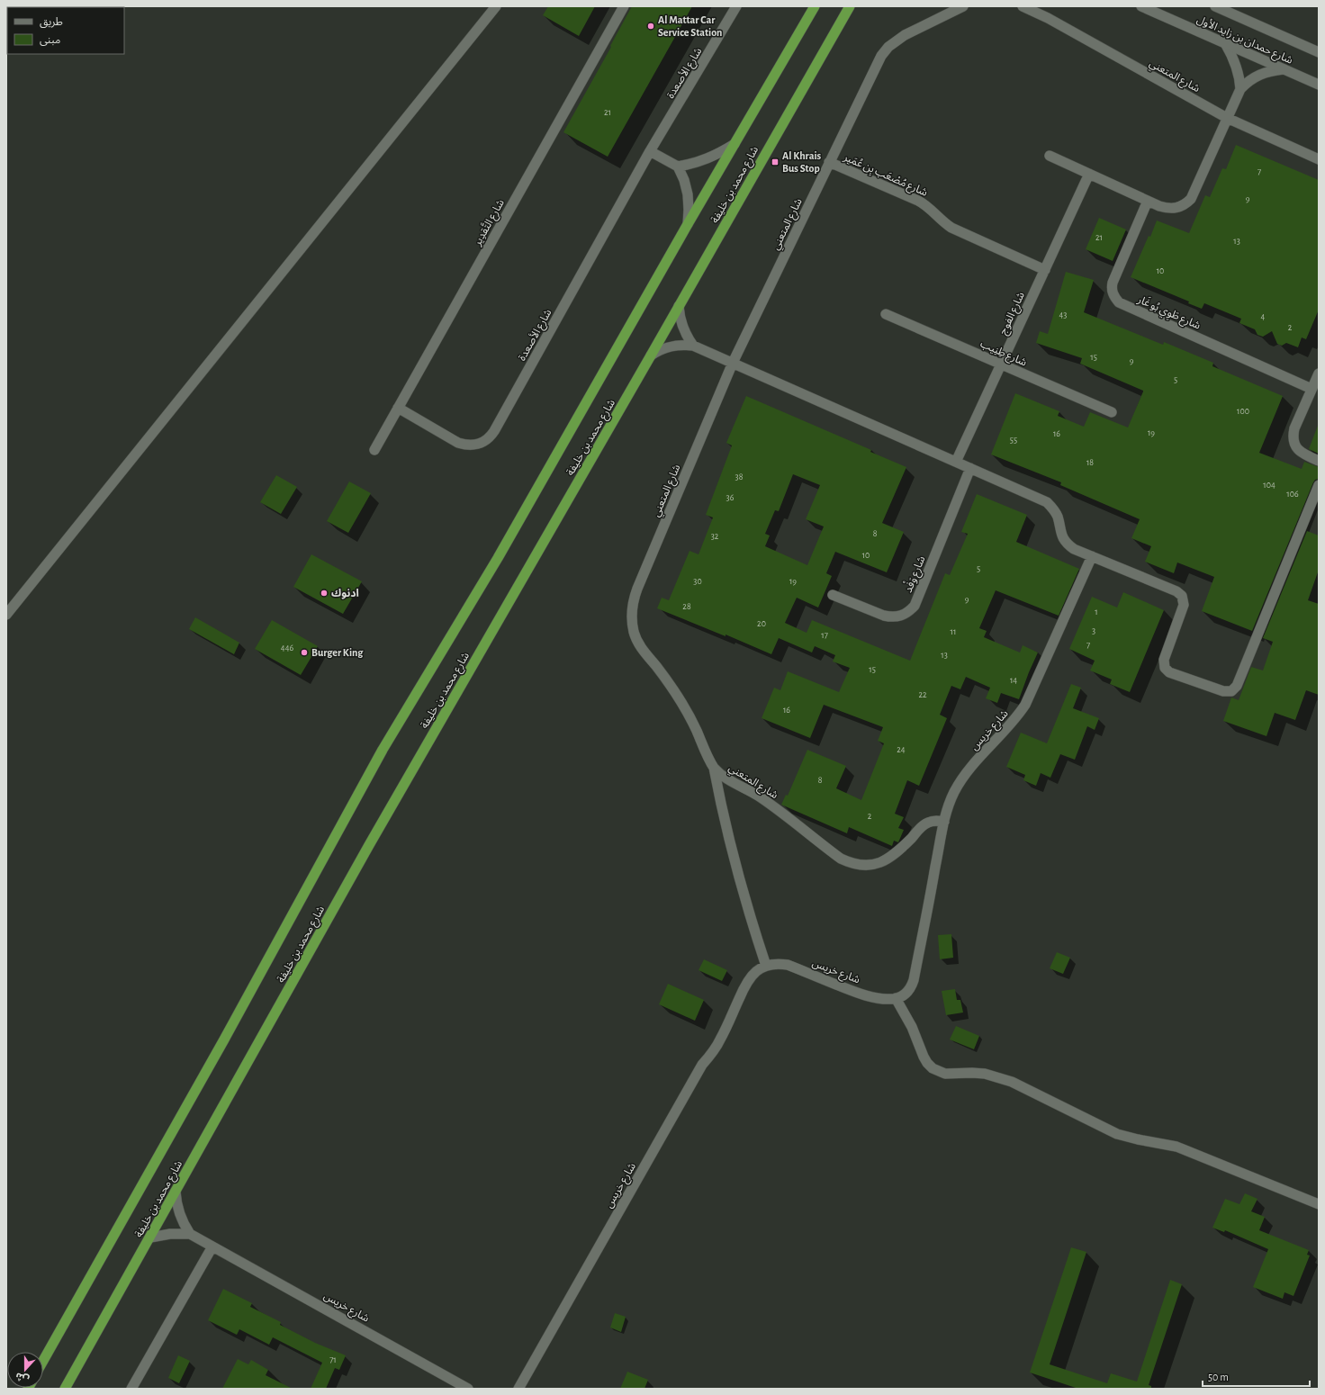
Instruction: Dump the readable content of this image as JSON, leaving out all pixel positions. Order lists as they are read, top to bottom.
{
  "streets": {
    "highway": ["شارع محمد بن خليفة"],
    "street": [
      "شارع حمدان بن زايد الأول",
      "شارع الأصعدة",
      "شارع المتعني",
      "شارع مُصْعَب بِن عُمَير",
      "شارع التَّقدِير",
      "شارع طَوِي بُو غَار",
      "شارع الفوج",
      "شارع طِنِيب",
      "شارع وَفْد",
      "شارع خريس"
    ]
  },
  "crossings": [
    ["شارع الأصعدة", "شارع التَّقدِير"],
    ["شارع المتعني", "شارع مُصْعَب بِن عُمَير"],
    ["شارع المتعني", "شارع خريس"],
    ["شارع مُصْعَب بِن عُمَير", "شارع الفوج"],
    ["شارع محمد بن خليفة", "شارع خريس"],
    ["شارع الفوج", "شارع طِنِيب"]
  ],
  "places": {
    "other": ["Al Mattar Car Service Station", "ادنوك", "Burger King"],
    "transit": ["Al Khrais Bus Stop"]
  },
  "house_numbers": [
    "21",
    "7",
    "9",
    "21",
    "13",
    "10",
    "43",
    "4",
    "2",
    "15",
    "9",
    "5",
    "100",
    "19",
    "16",
    "55",
    "18",
    "38",
    "104",
    "106",
    "36",
    "8",
    "32",
    "10",
    "5",
    "30",
    "19",
    "9",
    "28",
    "1",
    "20",
    "3",
    "11",
    "17",
    "7",
    "446",
    "13",
    "15",
    "14",
    "22",
    "16",
    "24",
    "8",
    "2",
    "71"
  ],
  "legend": ["طريق", "مبنى"],
  "scale_bar": "50 m",
  "north": "bottom"
}
